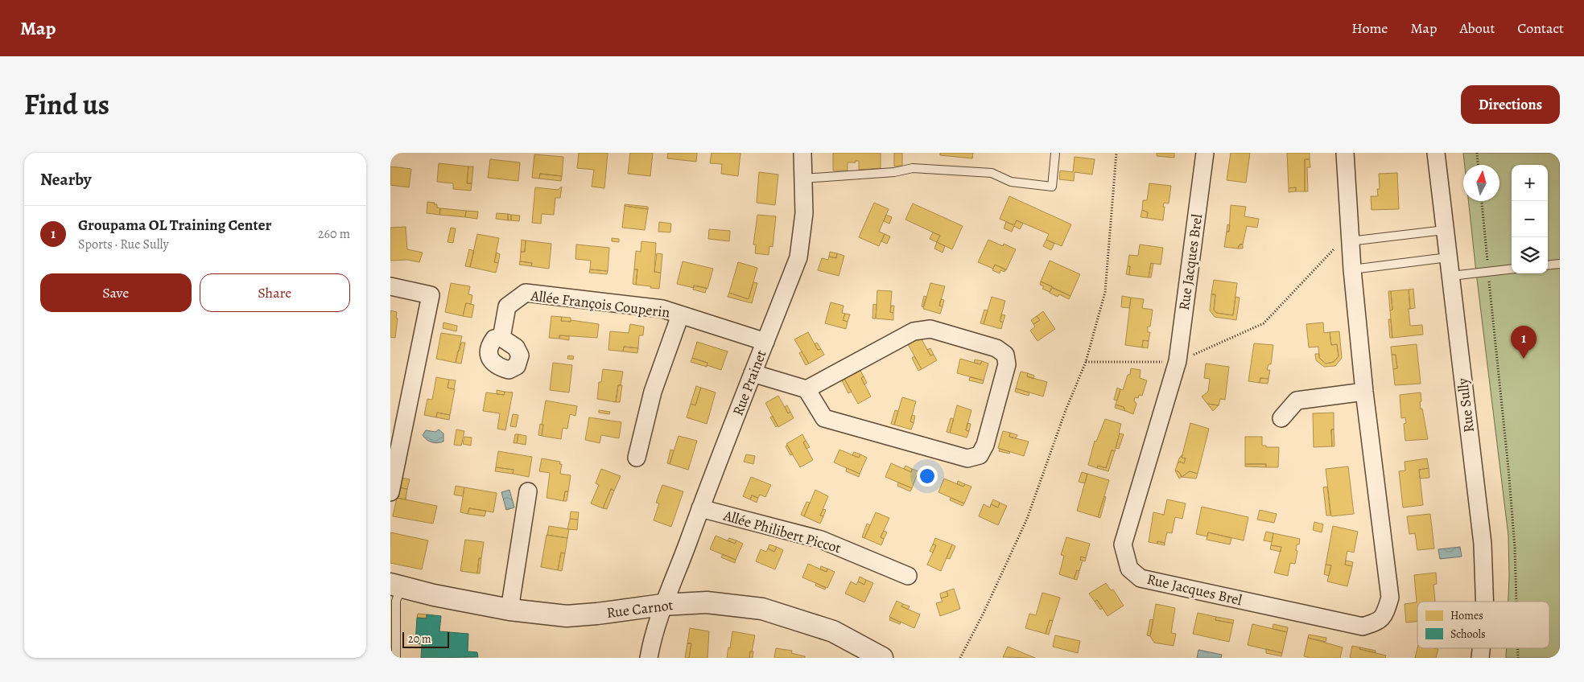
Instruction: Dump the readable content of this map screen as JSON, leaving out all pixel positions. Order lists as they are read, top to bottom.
{
  "streets": {
    "street": [
      "Rue Jacques Brel",
      "Allée François Couperin",
      "Rue Prainet",
      "Rue Sully",
      "Allée Philibert Piccot",
      "Rue Carnot"
    ]
  },
  "crossings": [
    ["Allée François Couperin", "Rue Prainet"],
    ["Rue Prainet", "Allée Philibert Piccot"],
    ["Rue Prainet", "Rue Carnot"]
  ],
  "legend": ["Homes", "Schools"],
  "scale_bar": "20 m",
  "north": "top",
  "page": {
    "header": "Map",
    "nav": [
      "Home",
      "Map",
      "About",
      "Contact"
    ],
    "title": "Find us",
    "buttons": [
      "Directions",
      ["Save", "Share"]
    ],
    "heading": "Nearby",
    "map_buttons": ["+", "−"],
    "list": [
      {
        "mark": "1",
        "name": "Groupama OL Training Center",
        "note": "Sports · Rue Sully",
        "value": "260 m"
      }
    ],
    "pins": "1",
    "scale": "20 m"
  }
}
